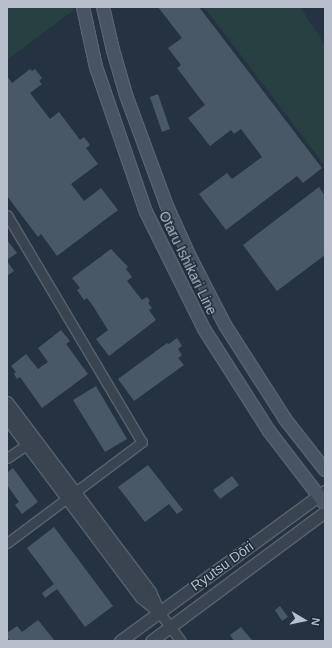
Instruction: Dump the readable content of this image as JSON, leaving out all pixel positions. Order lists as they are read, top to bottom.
{
  "streets": {
    "main road": ["Otaru Ishikari Line"],
    "street": ["Ryutsu Dōri"]
  },
  "crossings": [
    ["Otaru Ishikari Line", "Ryutsu Dōri"]
  ],
  "north": "right"
}
